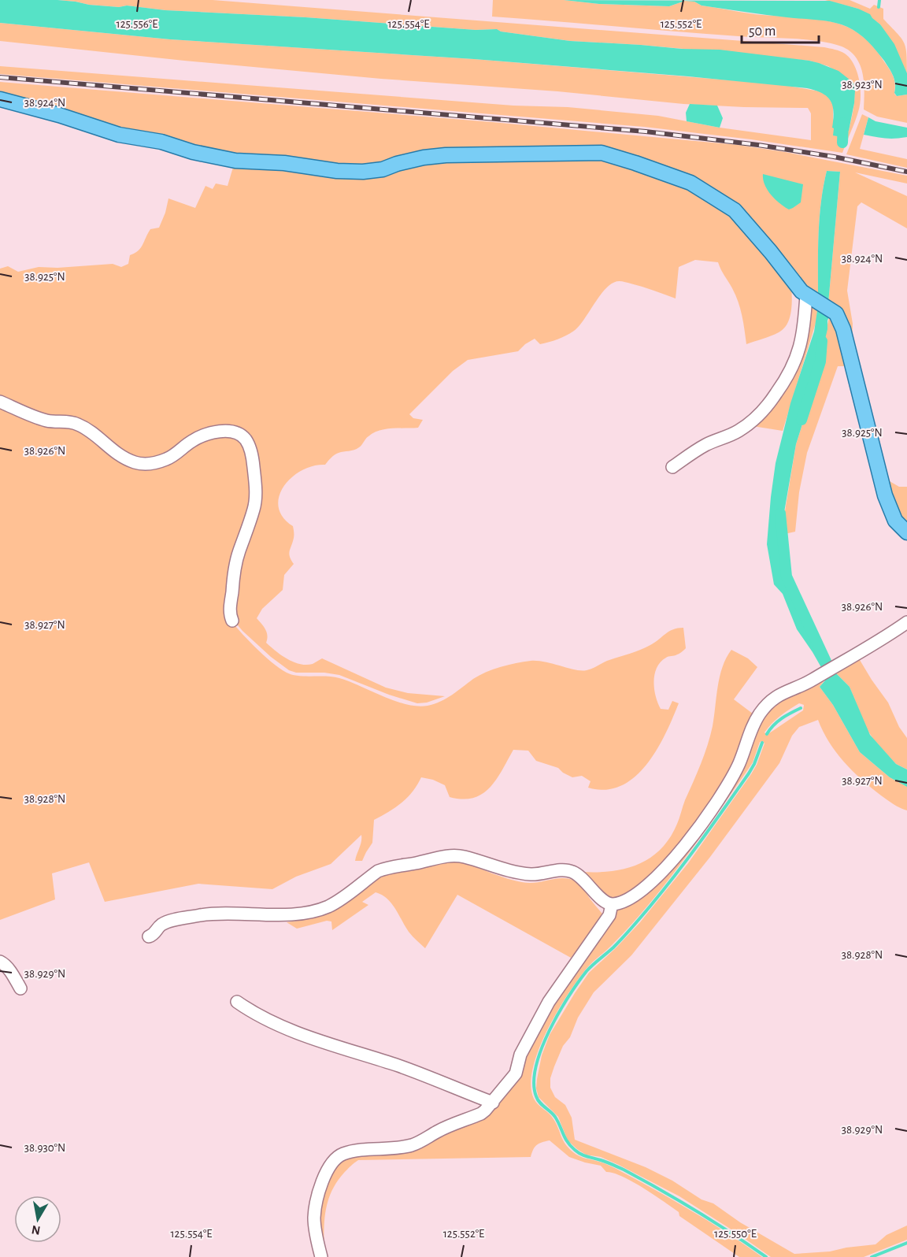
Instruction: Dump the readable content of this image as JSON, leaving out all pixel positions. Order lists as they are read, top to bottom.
{
  "scale_bar": "50 m",
  "north": "bottom",
  "coordinates": [
    "125.556°E",
    "125.552°E",
    "125.554°E",
    "38.923°N",
    "38.924°N",
    "38.925°N",
    "38.926°N",
    "38.927°N",
    "38.928°N",
    "38.929°N",
    "38.930°N",
    "125.550°E"
  ]
}
